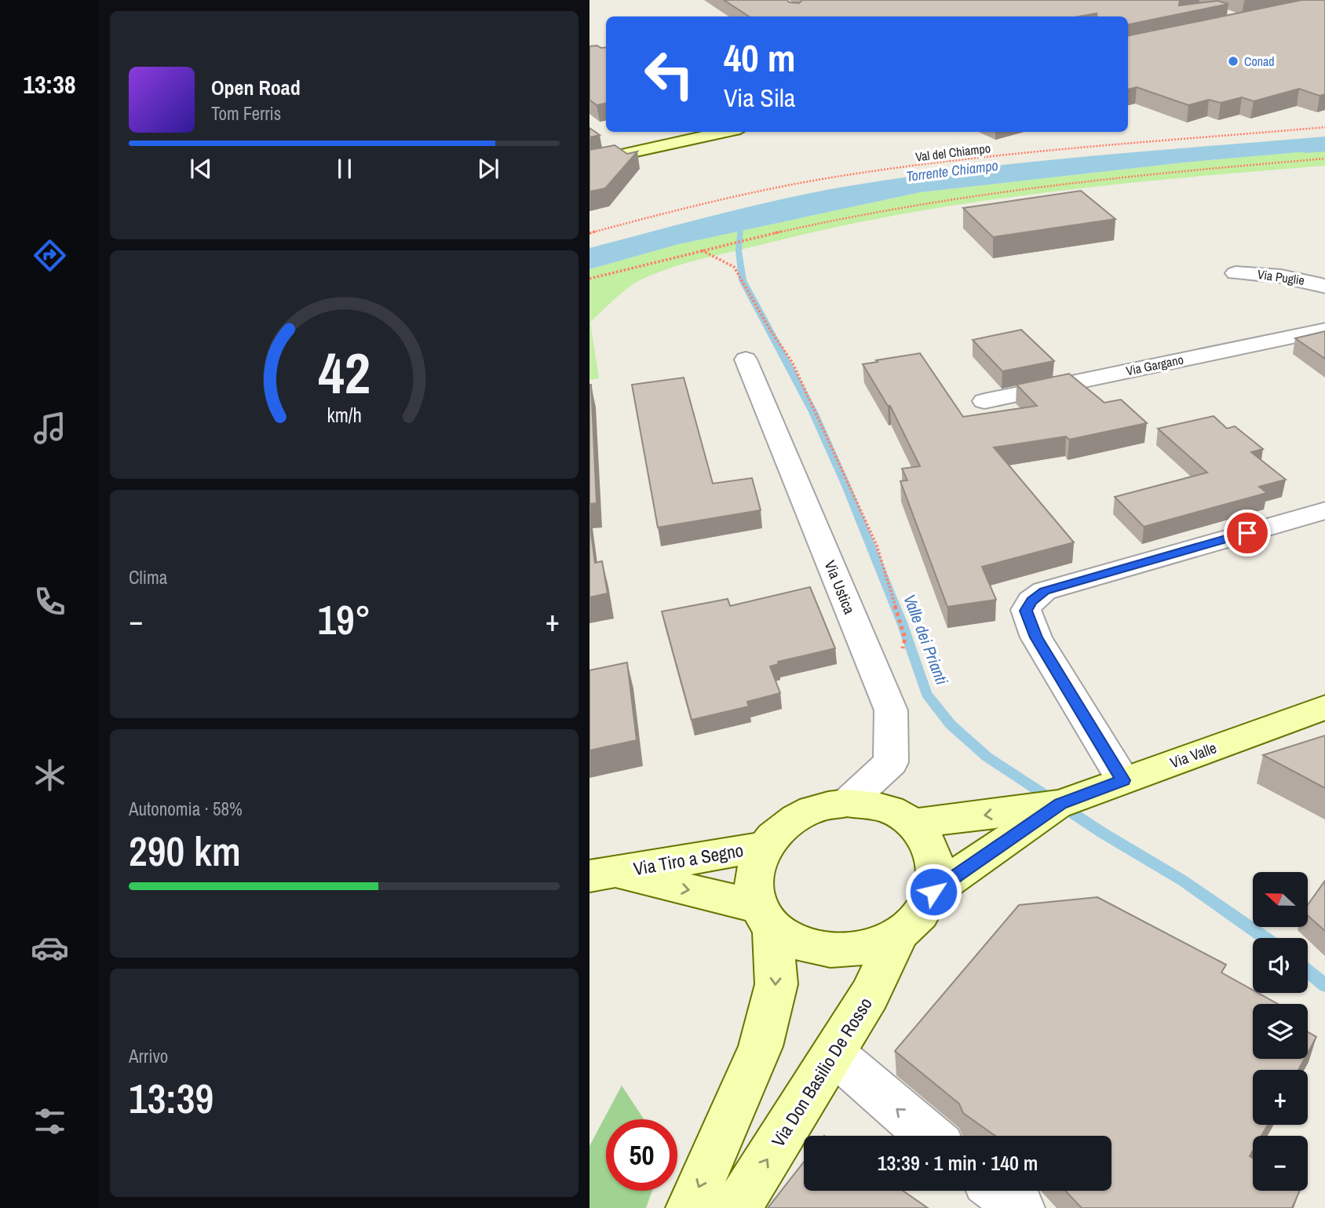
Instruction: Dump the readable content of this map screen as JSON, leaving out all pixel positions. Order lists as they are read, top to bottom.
{
  "streets": {
    "main road": ["Via Valle", "Via Tiro a Segno", "Via Don Basilio De Rosso"],
    "street": ["Via Puglie", "Via Gargano", "Via Ustica"],
    "path": ["Val del Chiampo"]
  },
  "crossings": [
    ["Via Ustica", "Via Valle"],
    ["Via Ustica", "Via Tiro a Segno"],
    ["Via Ustica", "Via Don Basilio De Rosso"],
    ["Via Valle", "Via Tiro a Segno"],
    ["Via Valle", "Via Don Basilio De Rosso"],
    ["Via Tiro a Segno", "Via Don Basilio De Rosso"]
  ],
  "water": ["Torrente Chiampo", "Valle dei Prianti"],
  "places": ["Conad"],
  "north": "left",
  "page": {
    "tabs": "13:38",
    "turn": ["40 m", "Via Sila"],
    "song": ["Open Road", "Tom Ferris"],
    "tile": [
      "Clima",
      ["Autonomia · 58%", "290 km"],
      ["Arrivo", "13:39"]
    ],
    "heat": ["−", "19°", "+"],
    "map_buttons": ["+", "−"],
    "limit": "50",
    "trip": "13:39 · 1 min · 140 m",
    "gauge": ["42", "km/h"]
  }
}
